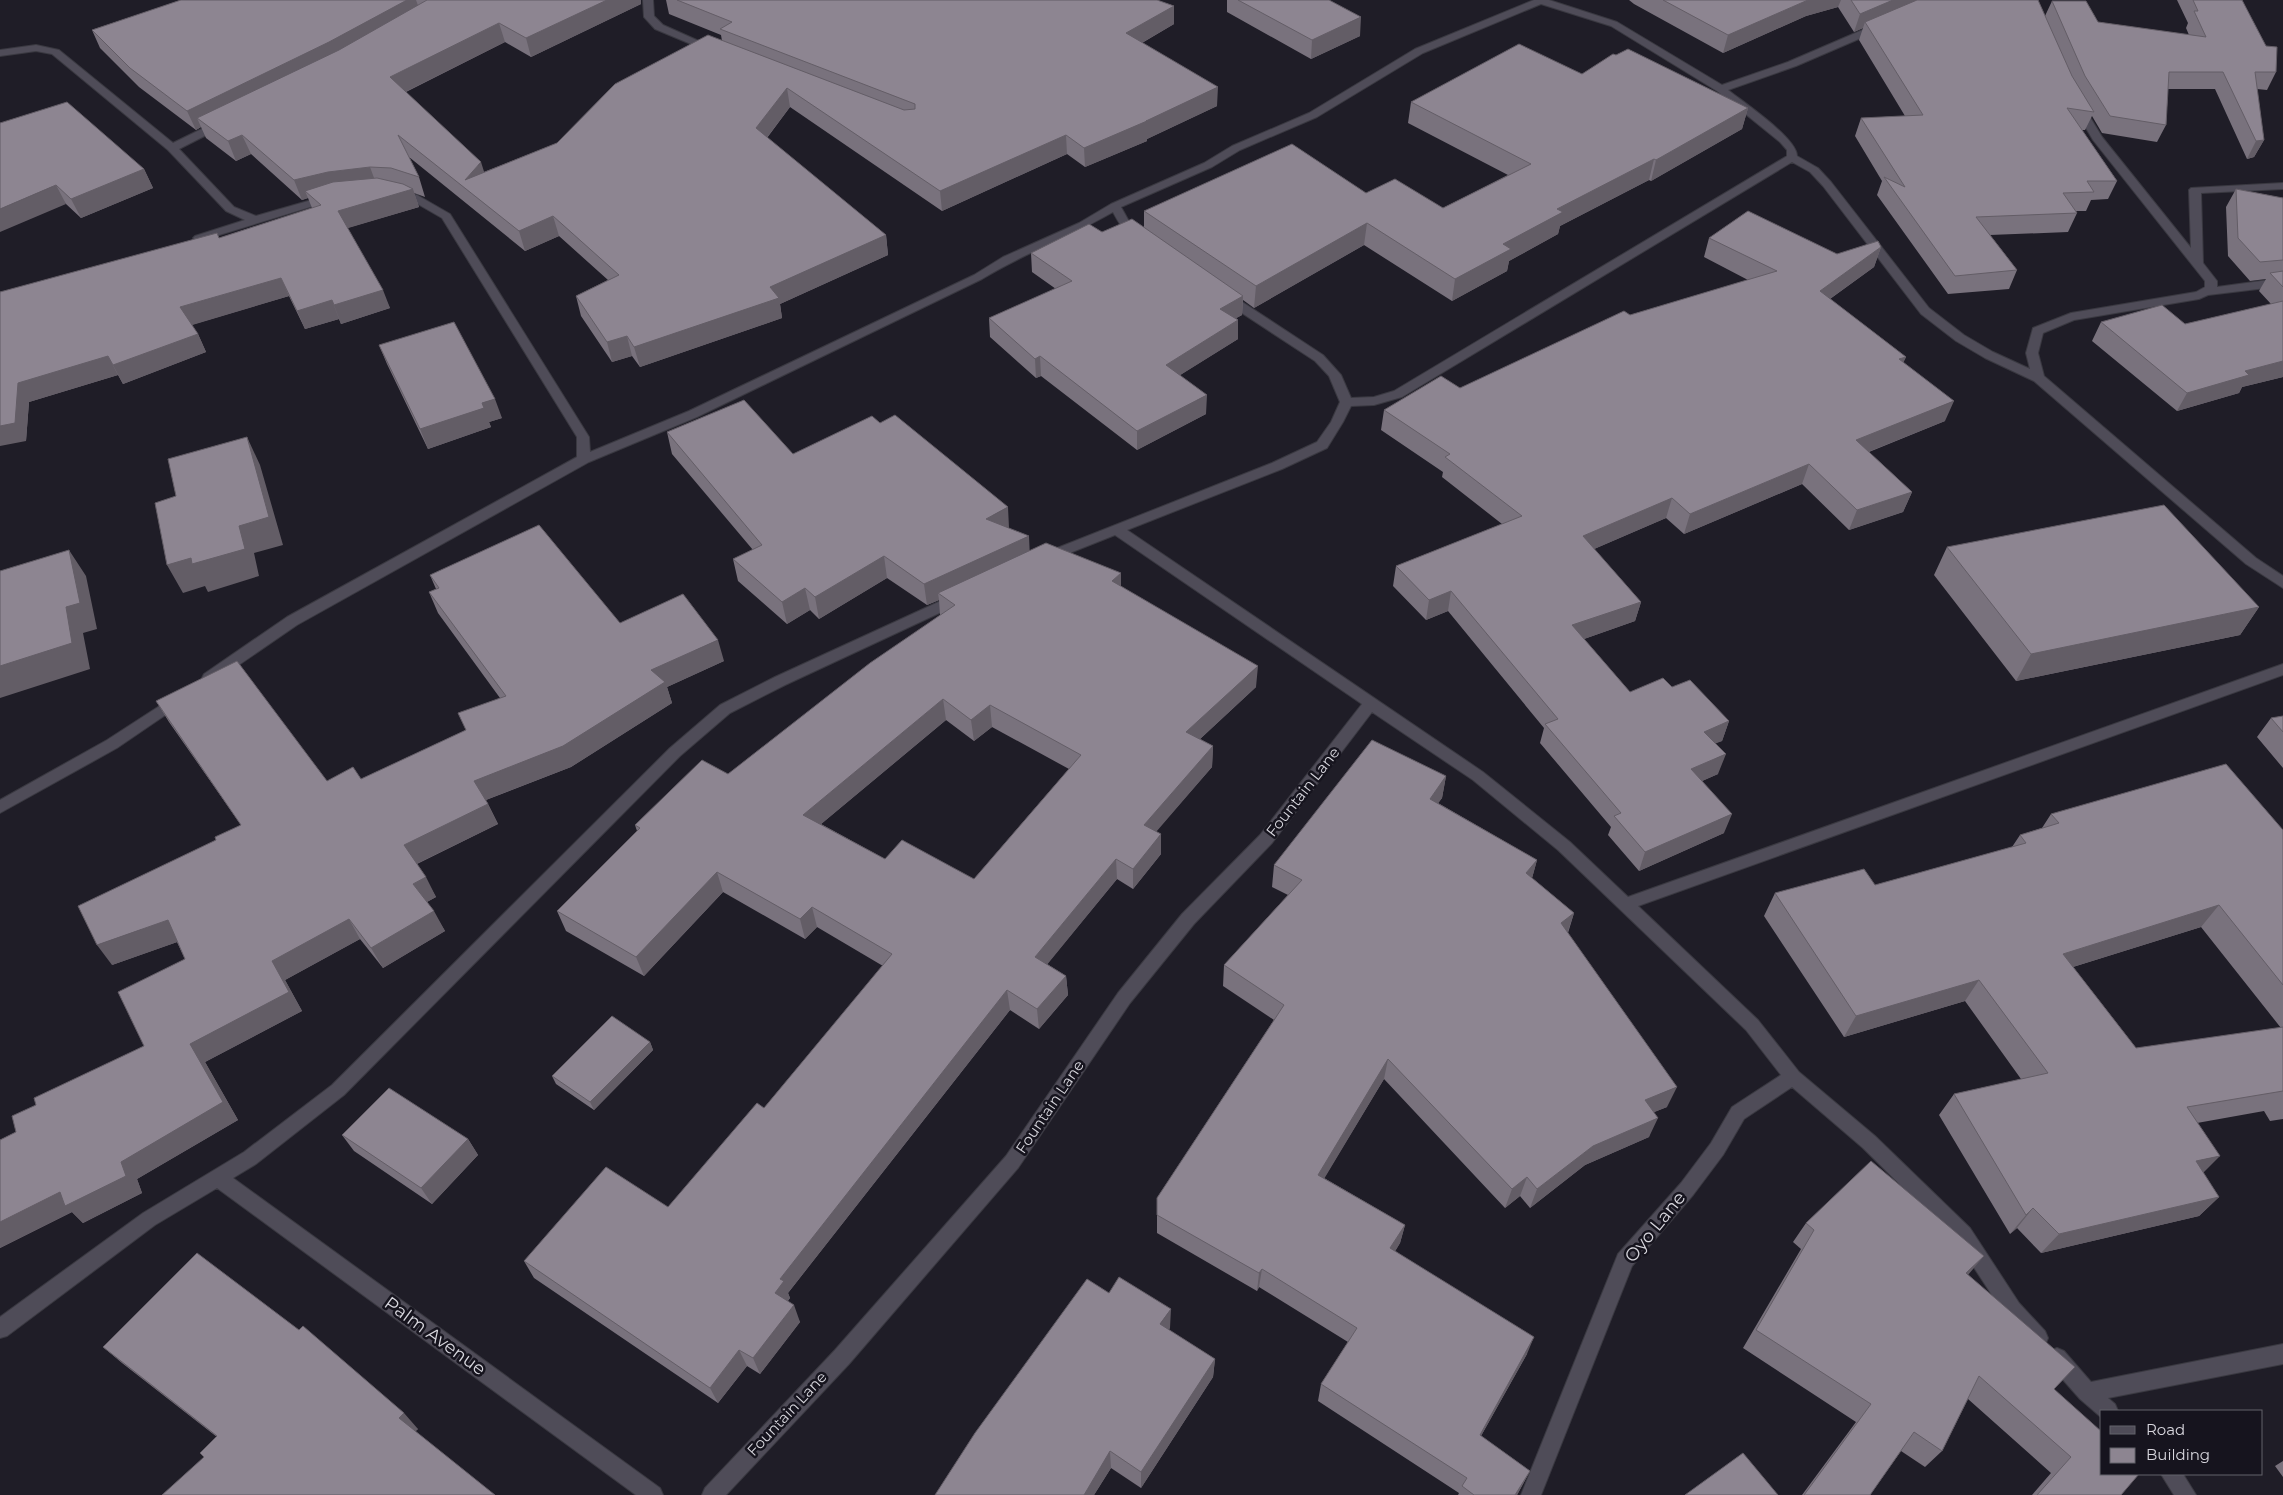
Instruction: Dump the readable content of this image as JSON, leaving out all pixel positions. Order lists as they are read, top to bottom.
{
  "streets": {
    "street": ["Fountain Lane", "Oyo Lane", "Palm Avenue"]
  },
  "legend": ["Road", "Building"]
}
